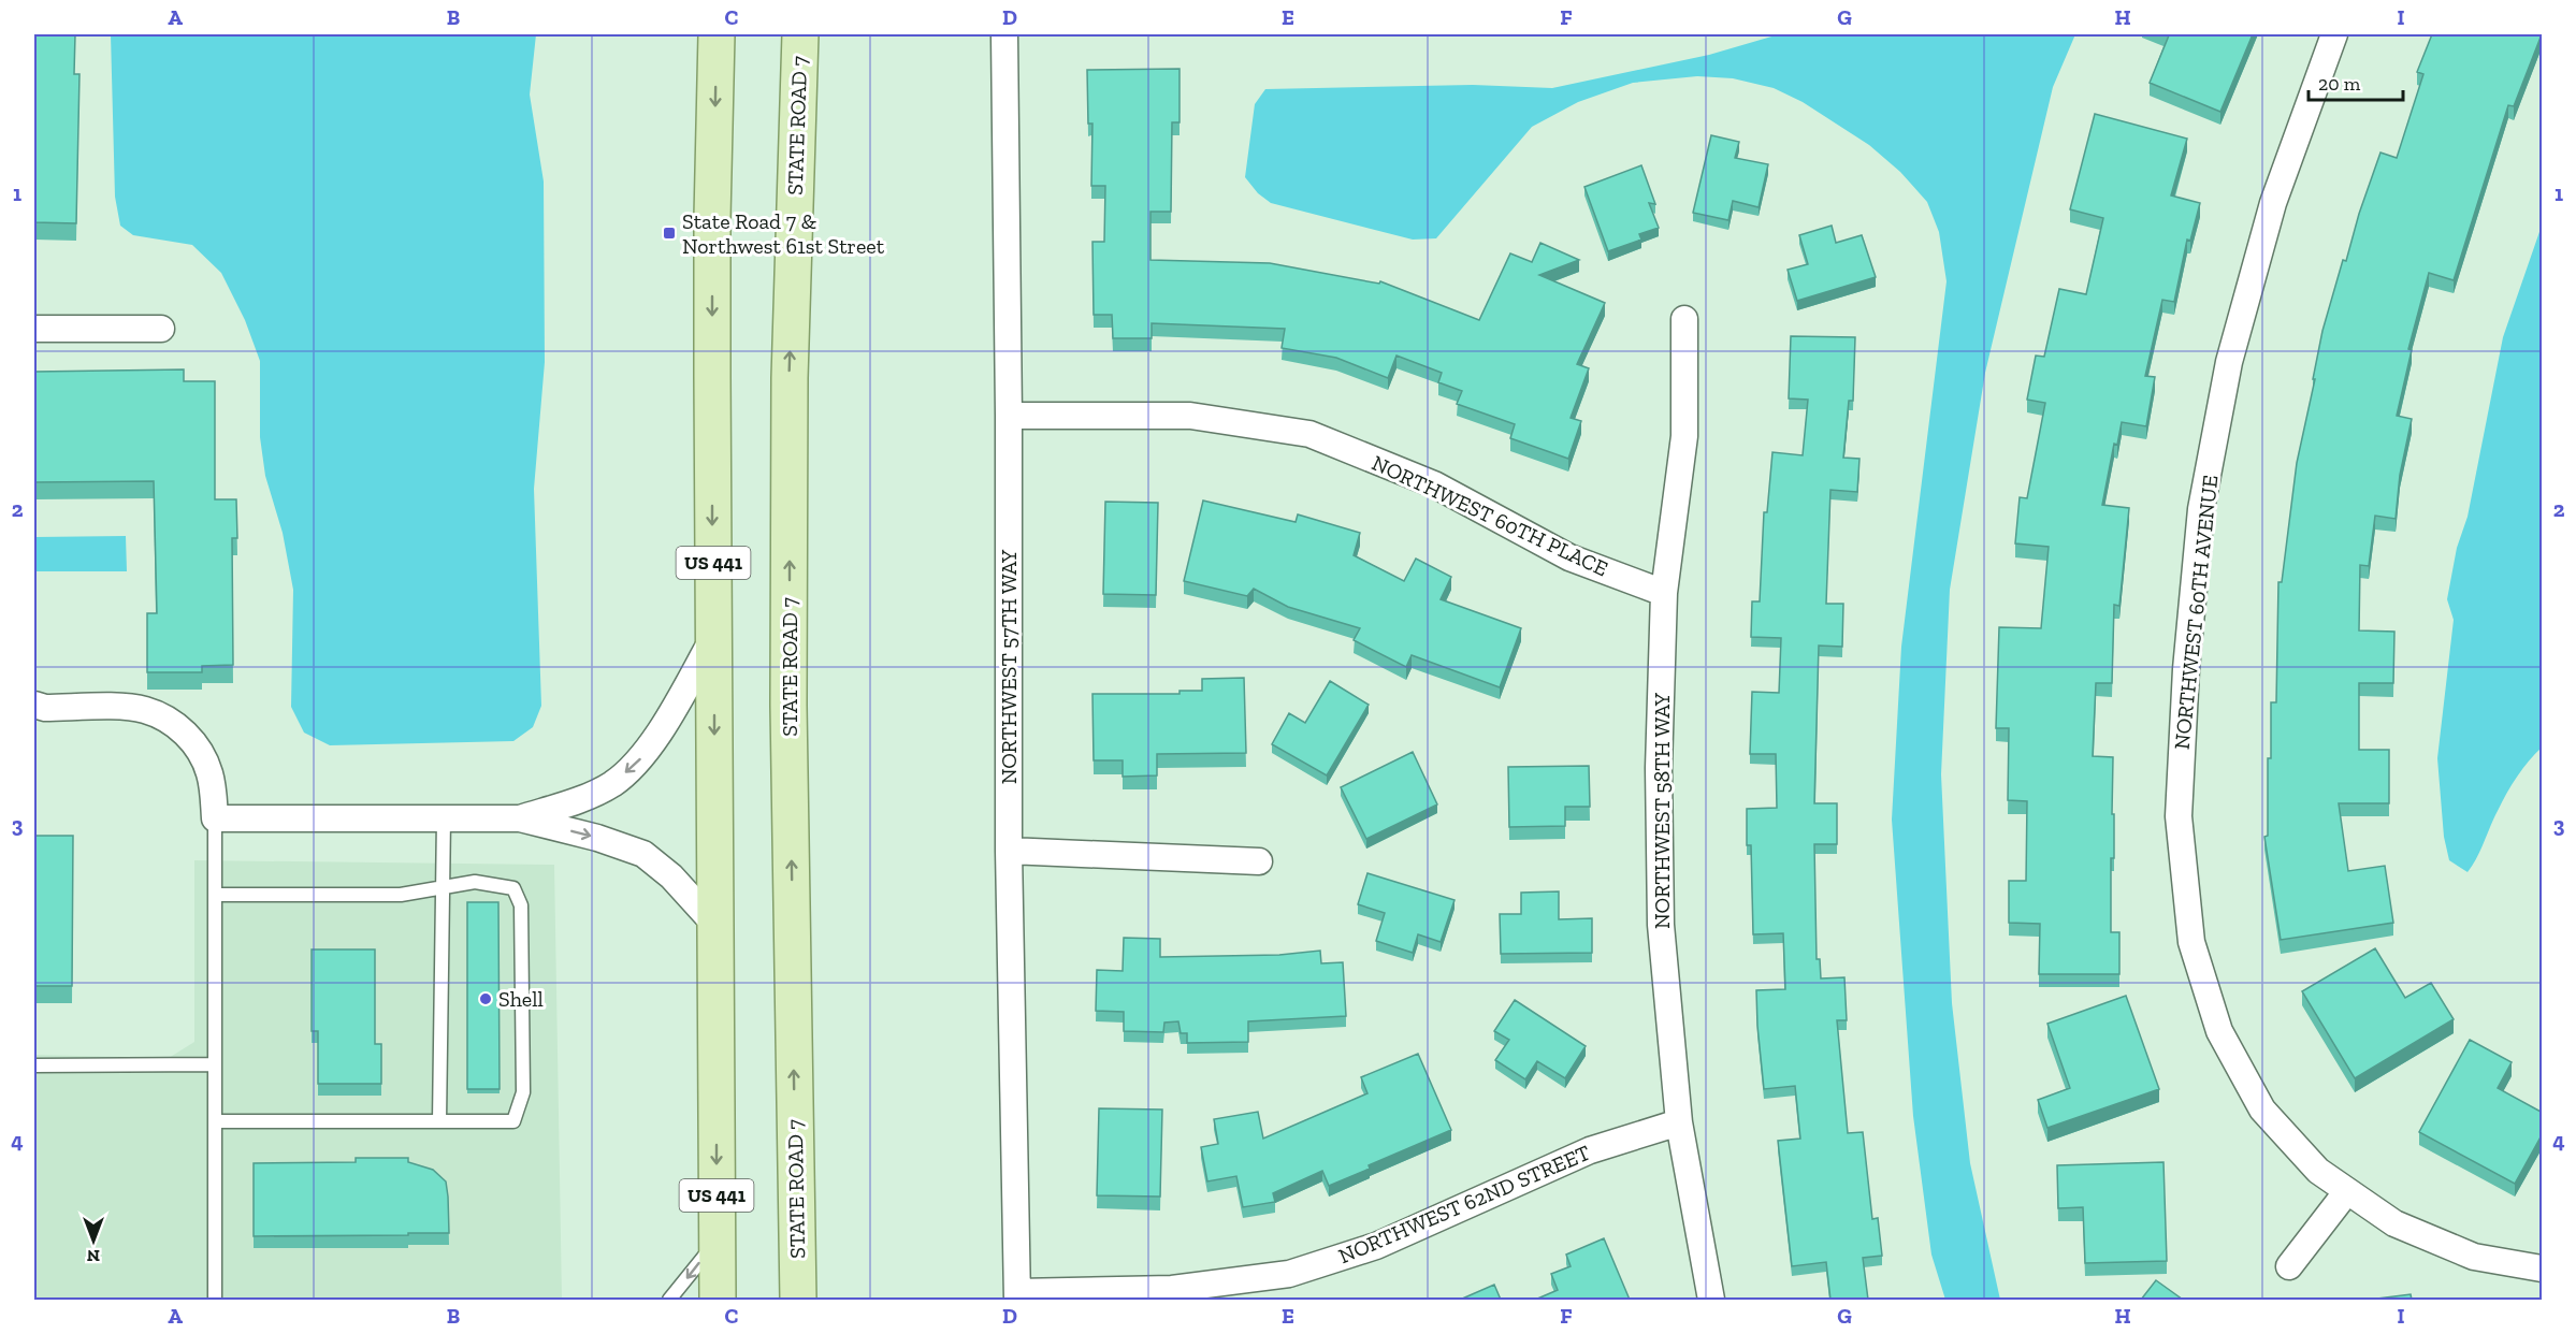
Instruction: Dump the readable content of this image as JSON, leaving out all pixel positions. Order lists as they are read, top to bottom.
{
  "streets": {
    "main road": ["STATE ROAD 7", "US 441"],
    "street": [
      "NORTHWEST 60TH PLACE",
      "NORTHWEST 60TH AVENUE",
      "NORTHWEST 57TH WAY",
      "NORTHWEST 58TH WAY",
      "NORTHWEST 62ND STREET"
    ]
  },
  "crossings": [
    ["NORTHWEST 60TH PLACE", "NORTHWEST 57TH WAY"],
    ["NORTHWEST 60TH PLACE", "NORTHWEST 58TH WAY"],
    ["NORTHWEST 57TH WAY", "NORTHWEST 62ND STREET"],
    ["NORTHWEST 58TH WAY", "NORTHWEST 62ND STREET"]
  ],
  "places": {
    "transit": ["State Road 7 & Northwest 61st Street"],
    "other": ["Shell"]
  },
  "scale_bar": "20 m",
  "north": "bottom",
  "grid": {
    "columns": [
      "A",
      "B",
      "C",
      "D",
      "E",
      "F",
      "G",
      "H",
      "I"
    ],
    "rows": [
      "1",
      "2",
      "3",
      "4"
    ]
  }
}
